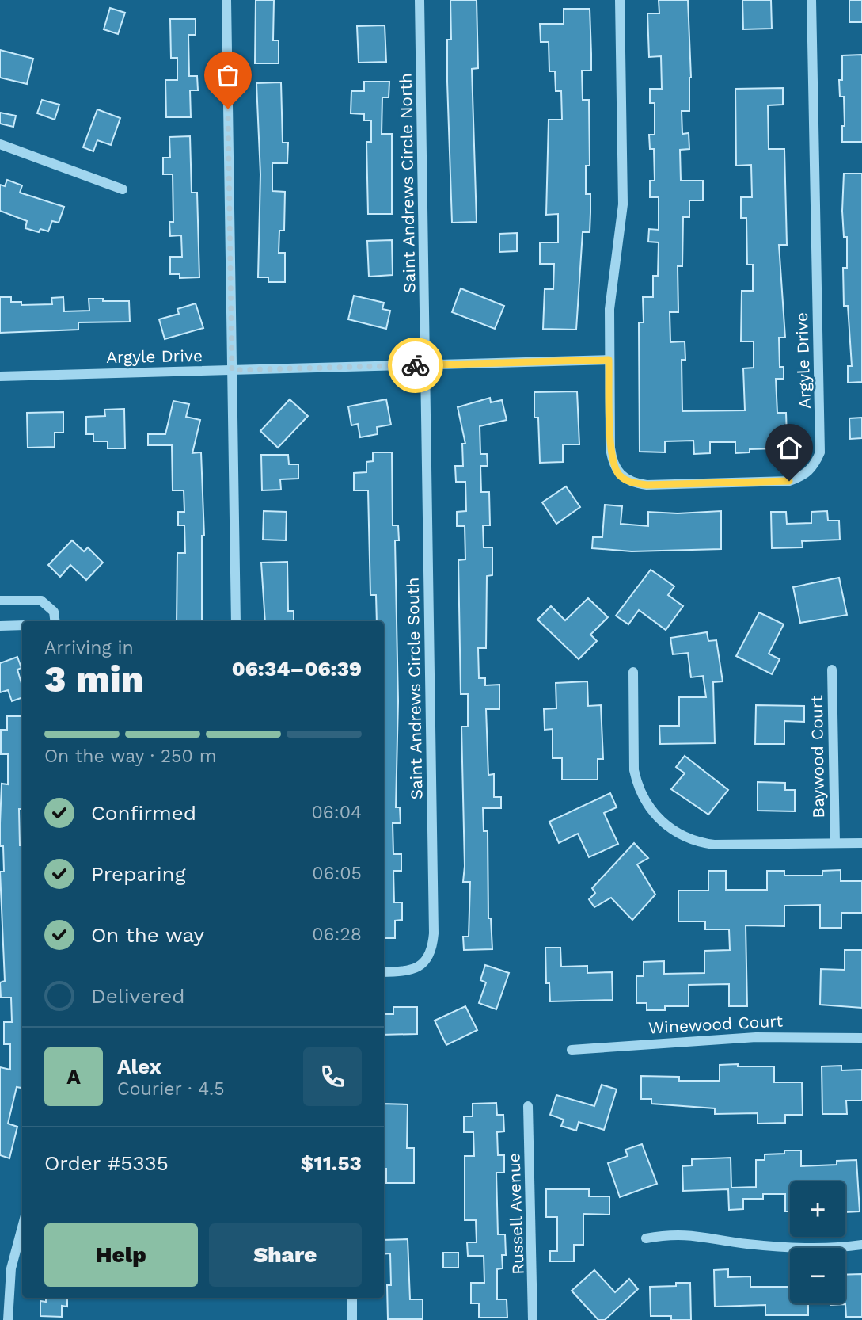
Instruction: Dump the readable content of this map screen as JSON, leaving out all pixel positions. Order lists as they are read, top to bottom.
{
  "streets": {
    "street": [
      "Saint Andrews Circle North",
      "Argyle Drive",
      "Saint Andrews Circle South",
      "Baywood Court",
      "Winewood Court",
      "Russell Avenue"
    ]
  },
  "crossings": [
    ["Saint Andrews Circle North", "Argyle Drive"],
    ["Saint Andrews Circle North", "Saint Andrews Circle South"],
    ["Argyle Drive", "Saint Andrews Circle South"]
  ],
  "page": {
    "heading": ["3 min", "Arriving in", "06:34–06:39"],
    "panel": [
      "Alex",
      "Courier · 4.5",
      "Order #5335",
      "$11.53"
    ],
    "bar": "On the way · 250 m",
    "list": [
      ["Confirmed", "06:04"],
      ["Preparing", "06:05"],
      ["On the way", "06:28"],
      "Delivered"
    ],
    "round": "A",
    "map_buttons": ["+", "−"],
    "buttons": ["Help", "Share"]
  }
}
